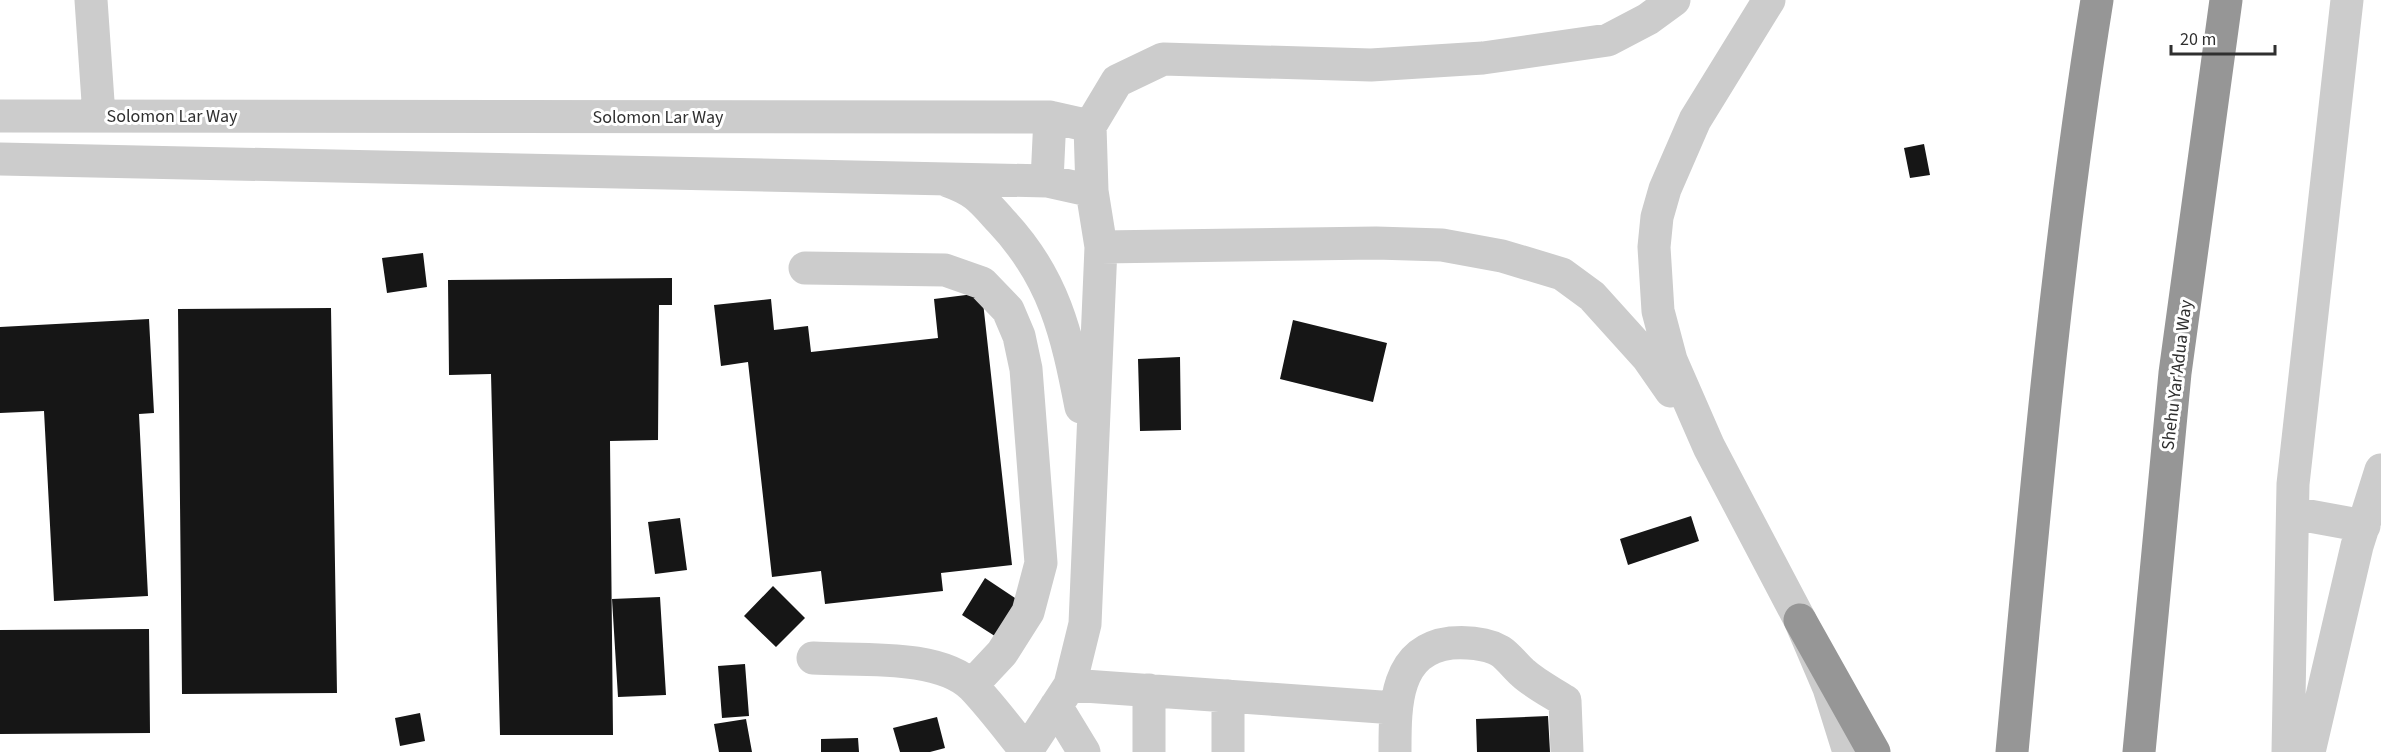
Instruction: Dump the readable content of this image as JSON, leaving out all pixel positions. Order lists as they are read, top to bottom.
{
  "streets": {
    "highway": ["Shehu Yar'Adua Way"],
    "street": ["Solomon Lar Way"]
  },
  "scale_bar": "20 m"
}
